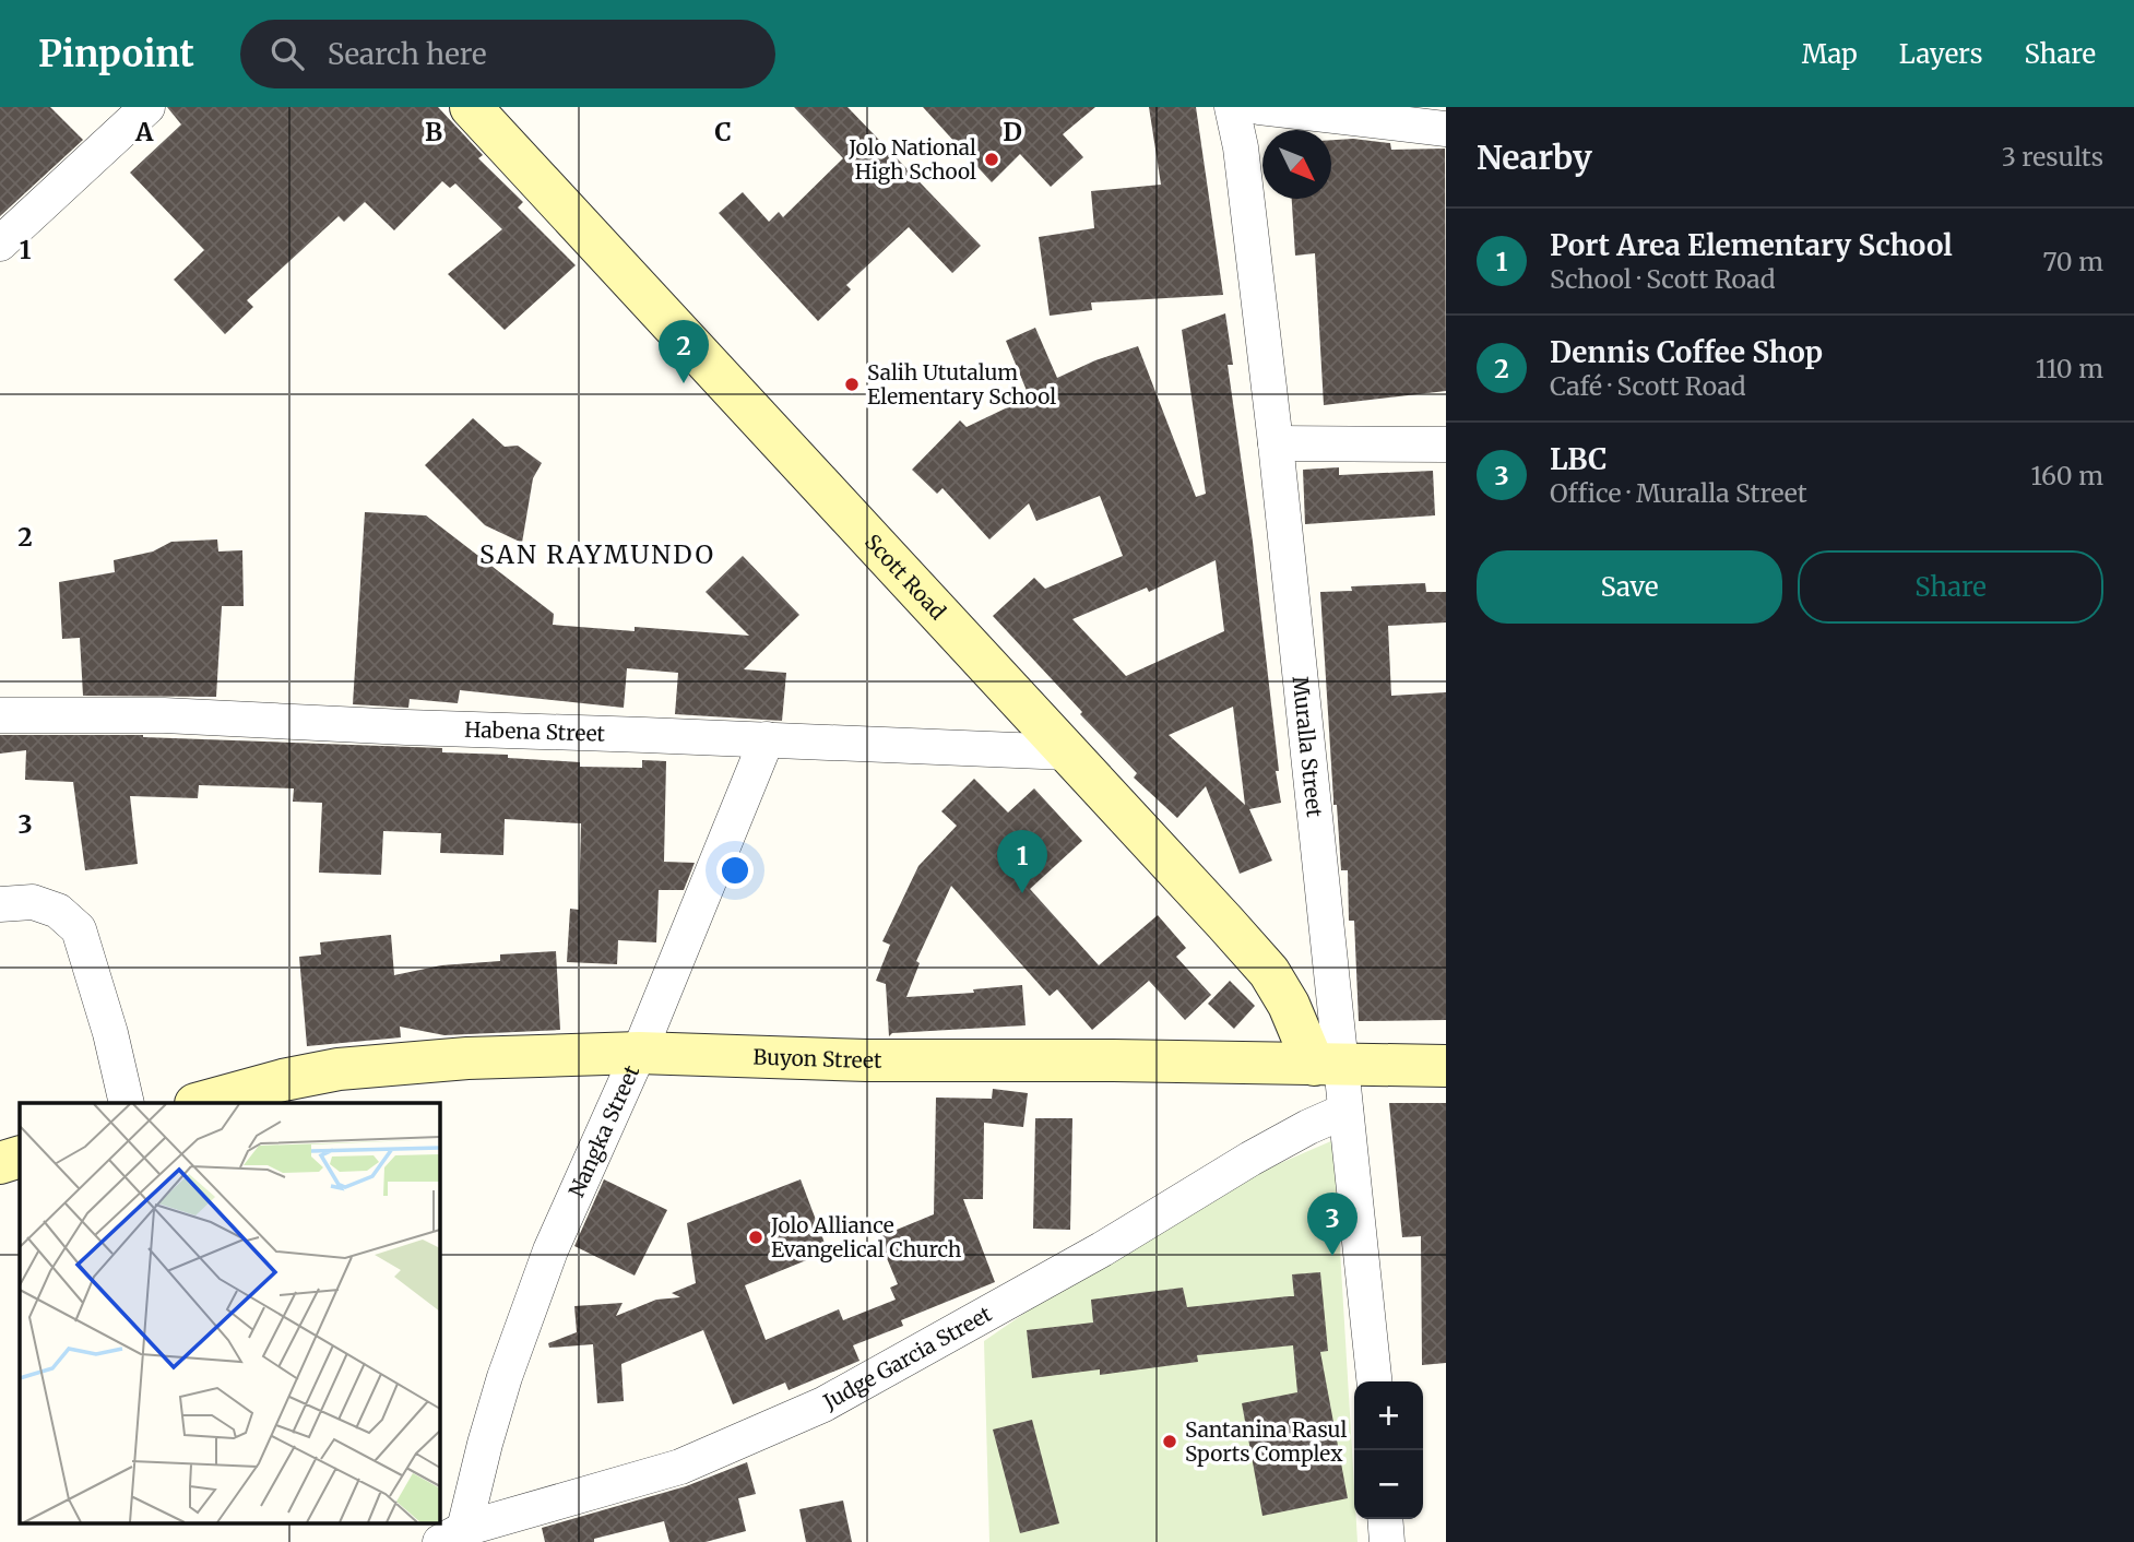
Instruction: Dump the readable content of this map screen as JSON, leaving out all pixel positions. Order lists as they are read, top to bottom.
{
  "streets": {
    "street": [
      "Scott Road",
      "Habena Street",
      "Muralla Street",
      "Buyon Street",
      "Nangka Street",
      "Judge Garcia Street"
    ]
  },
  "crossings": [
    ["Scott Road", "Habena Street"],
    ["Scott Road", "Muralla Street"],
    ["Scott Road", "Buyon Street"],
    ["Habena Street", "Nangka Street"],
    ["Muralla Street", "Buyon Street"],
    ["Muralla Street", "Judge Garcia Street"],
    ["Buyon Street", "Nangka Street"],
    ["Nangka Street", "Judge Garcia Street"]
  ],
  "districts": ["SAN RAYMUNDO"],
  "places": [
    "Jolo National High School",
    "Salih Ututalum Elementary School",
    "Jolo Alliance Evangelical Church",
    "Santanina Rasul Sports Complex"
  ],
  "north": "bottom right",
  "page": {
    "header": "Pinpoint",
    "search": "Search here",
    "nav": ["Map", "Layers", "Share"],
    "heading": ["Nearby", "3 results"],
    "list": [
      {
        "mark": "1",
        "name": "Port Area Elementary School",
        "note": "School · Scott Road",
        "value": "70 m"
      },
      {
        "mark": "2",
        "name": "Dennis Coffee Shop",
        "note": "Café · Scott Road",
        "value": "110 m"
      },
      {
        "mark": "3",
        "name": "LBC",
        "note": "Office · Muralla Street",
        "value": "160 m"
      }
    ],
    "pins": ["2", "1", "3"],
    "buttons": ["Save", "Share"],
    "map_buttons": ["+", "−"]
  },
  "grid": {
    "columns": [
      "A",
      "B",
      "C",
      "D"
    ],
    "rows": ["1", "2", "3"]
  }
}
